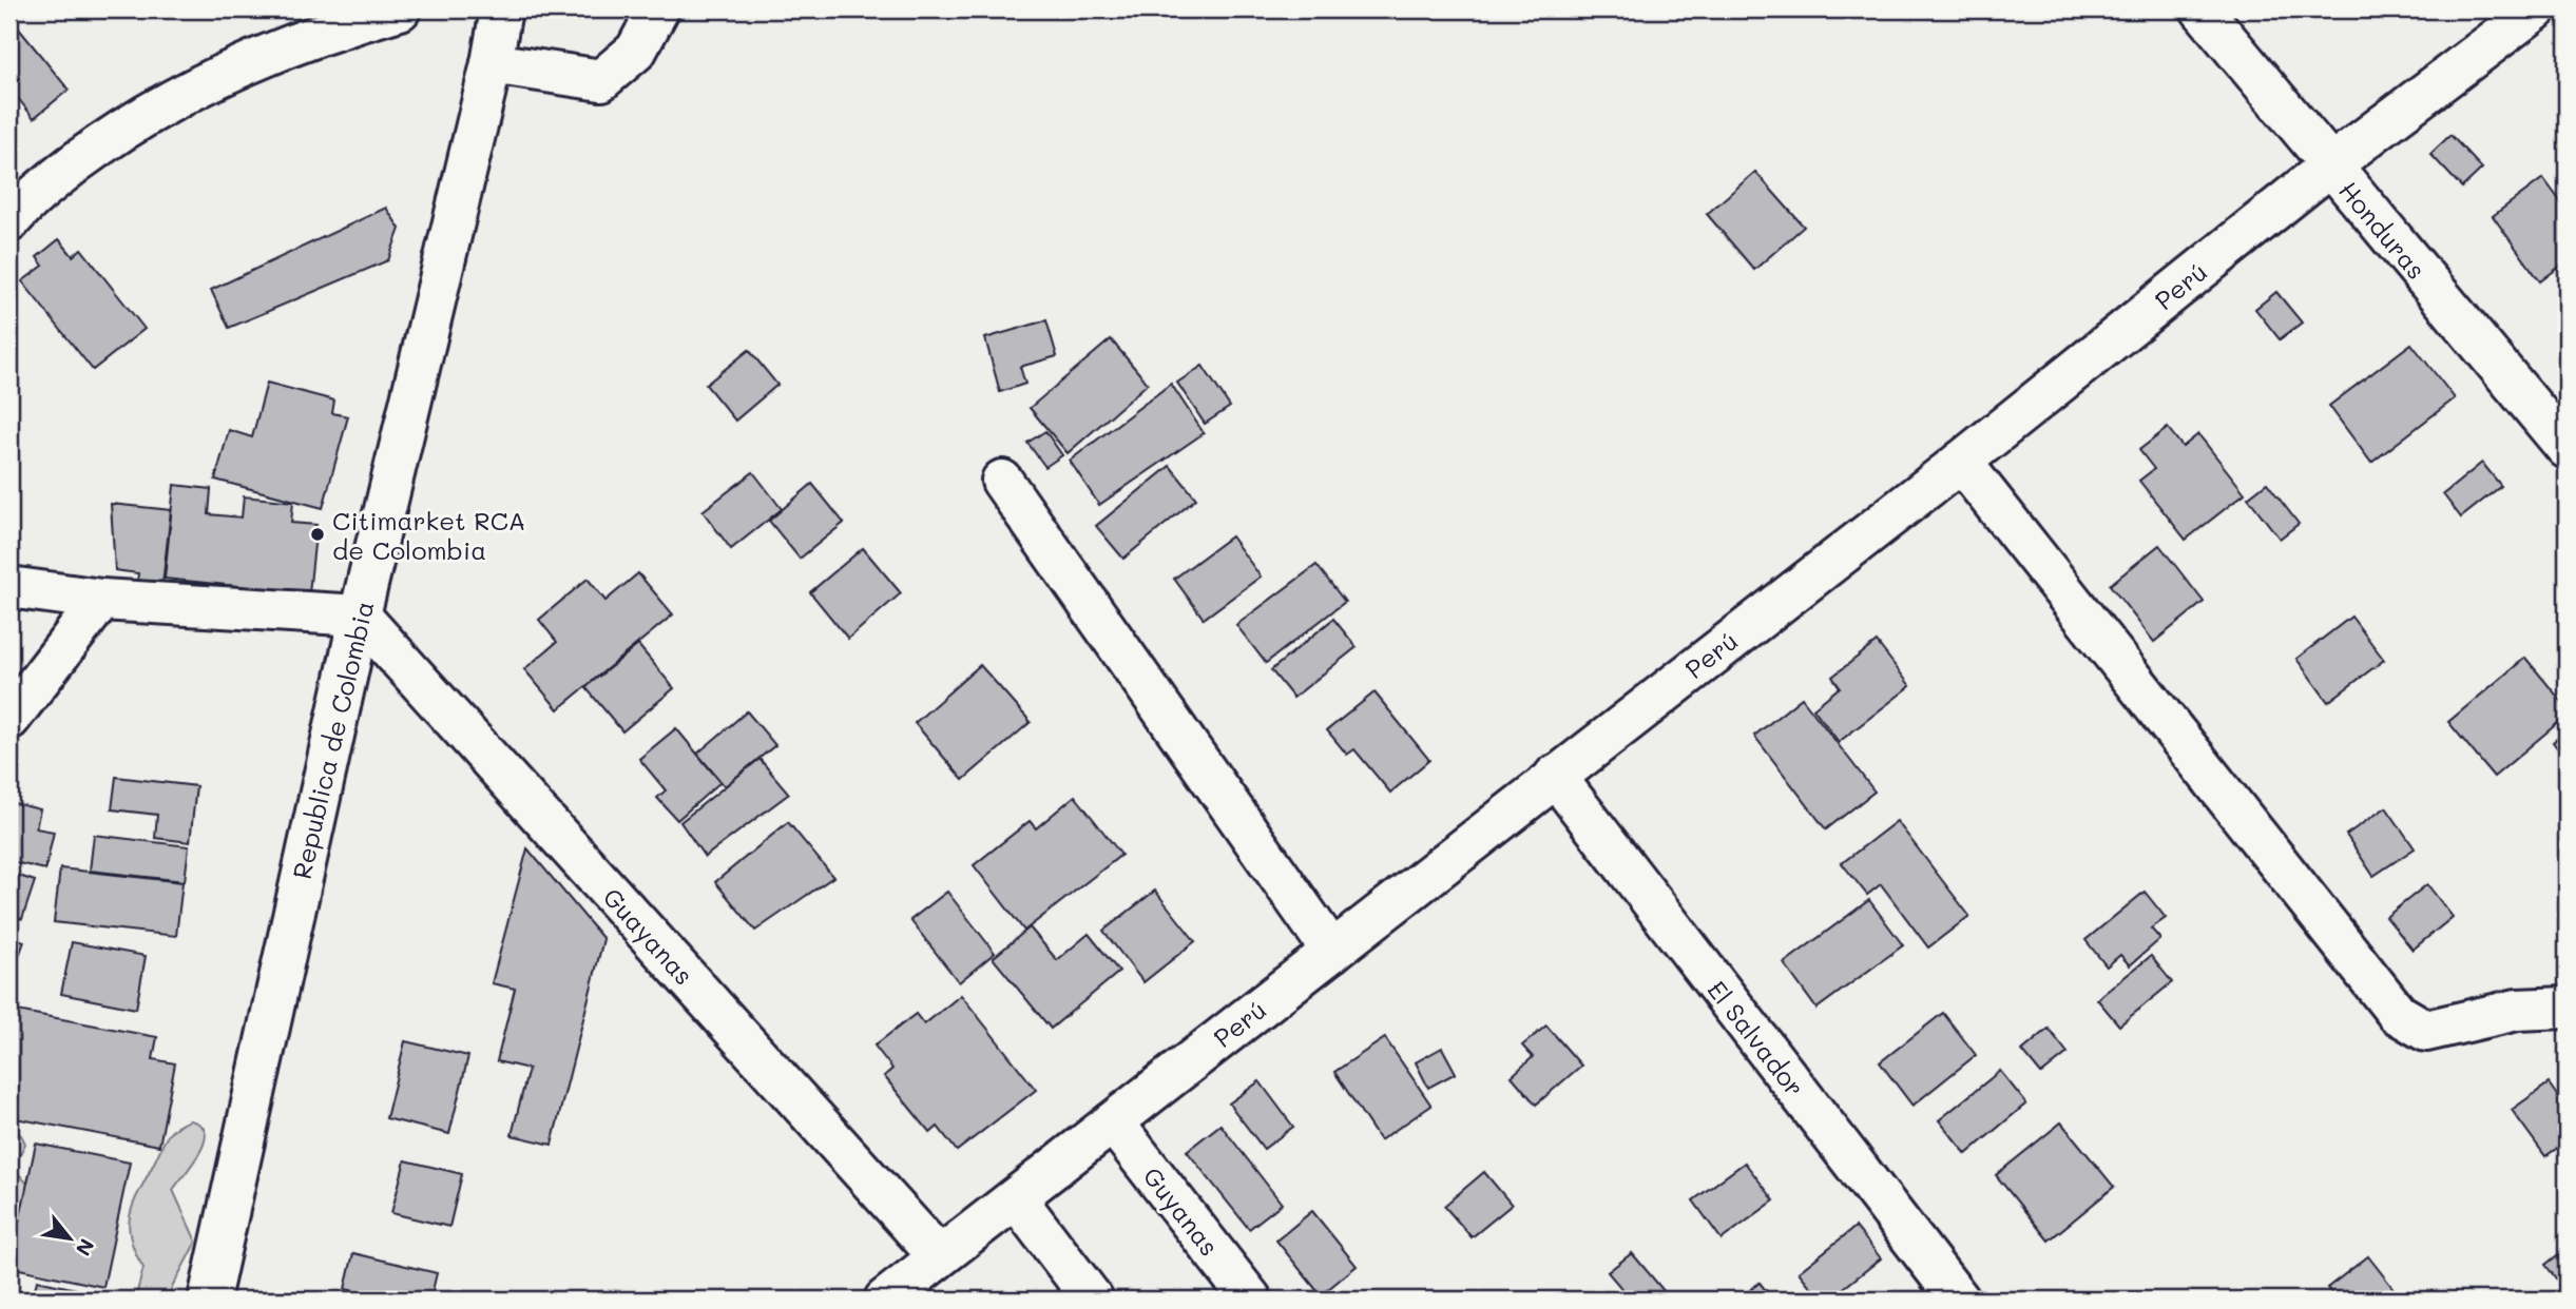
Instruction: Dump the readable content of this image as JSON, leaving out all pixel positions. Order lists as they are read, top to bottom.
{
  "streets": {
    "street": [
      "Honduras",
      "Perú",
      "Republica de Colombia",
      "Guayanas",
      "El Salvador",
      "Guyanas"
    ]
  },
  "crossings": [
    ["Honduras", "Perú"],
    ["Perú", "Guayanas"],
    ["Perú", "El Salvador"],
    ["Perú", "Guyanas"],
    ["Republica de Colombia", "Guayanas"]
  ],
  "places": ["Citimarket RCA de Colombia"],
  "north": "bottom right"
}
